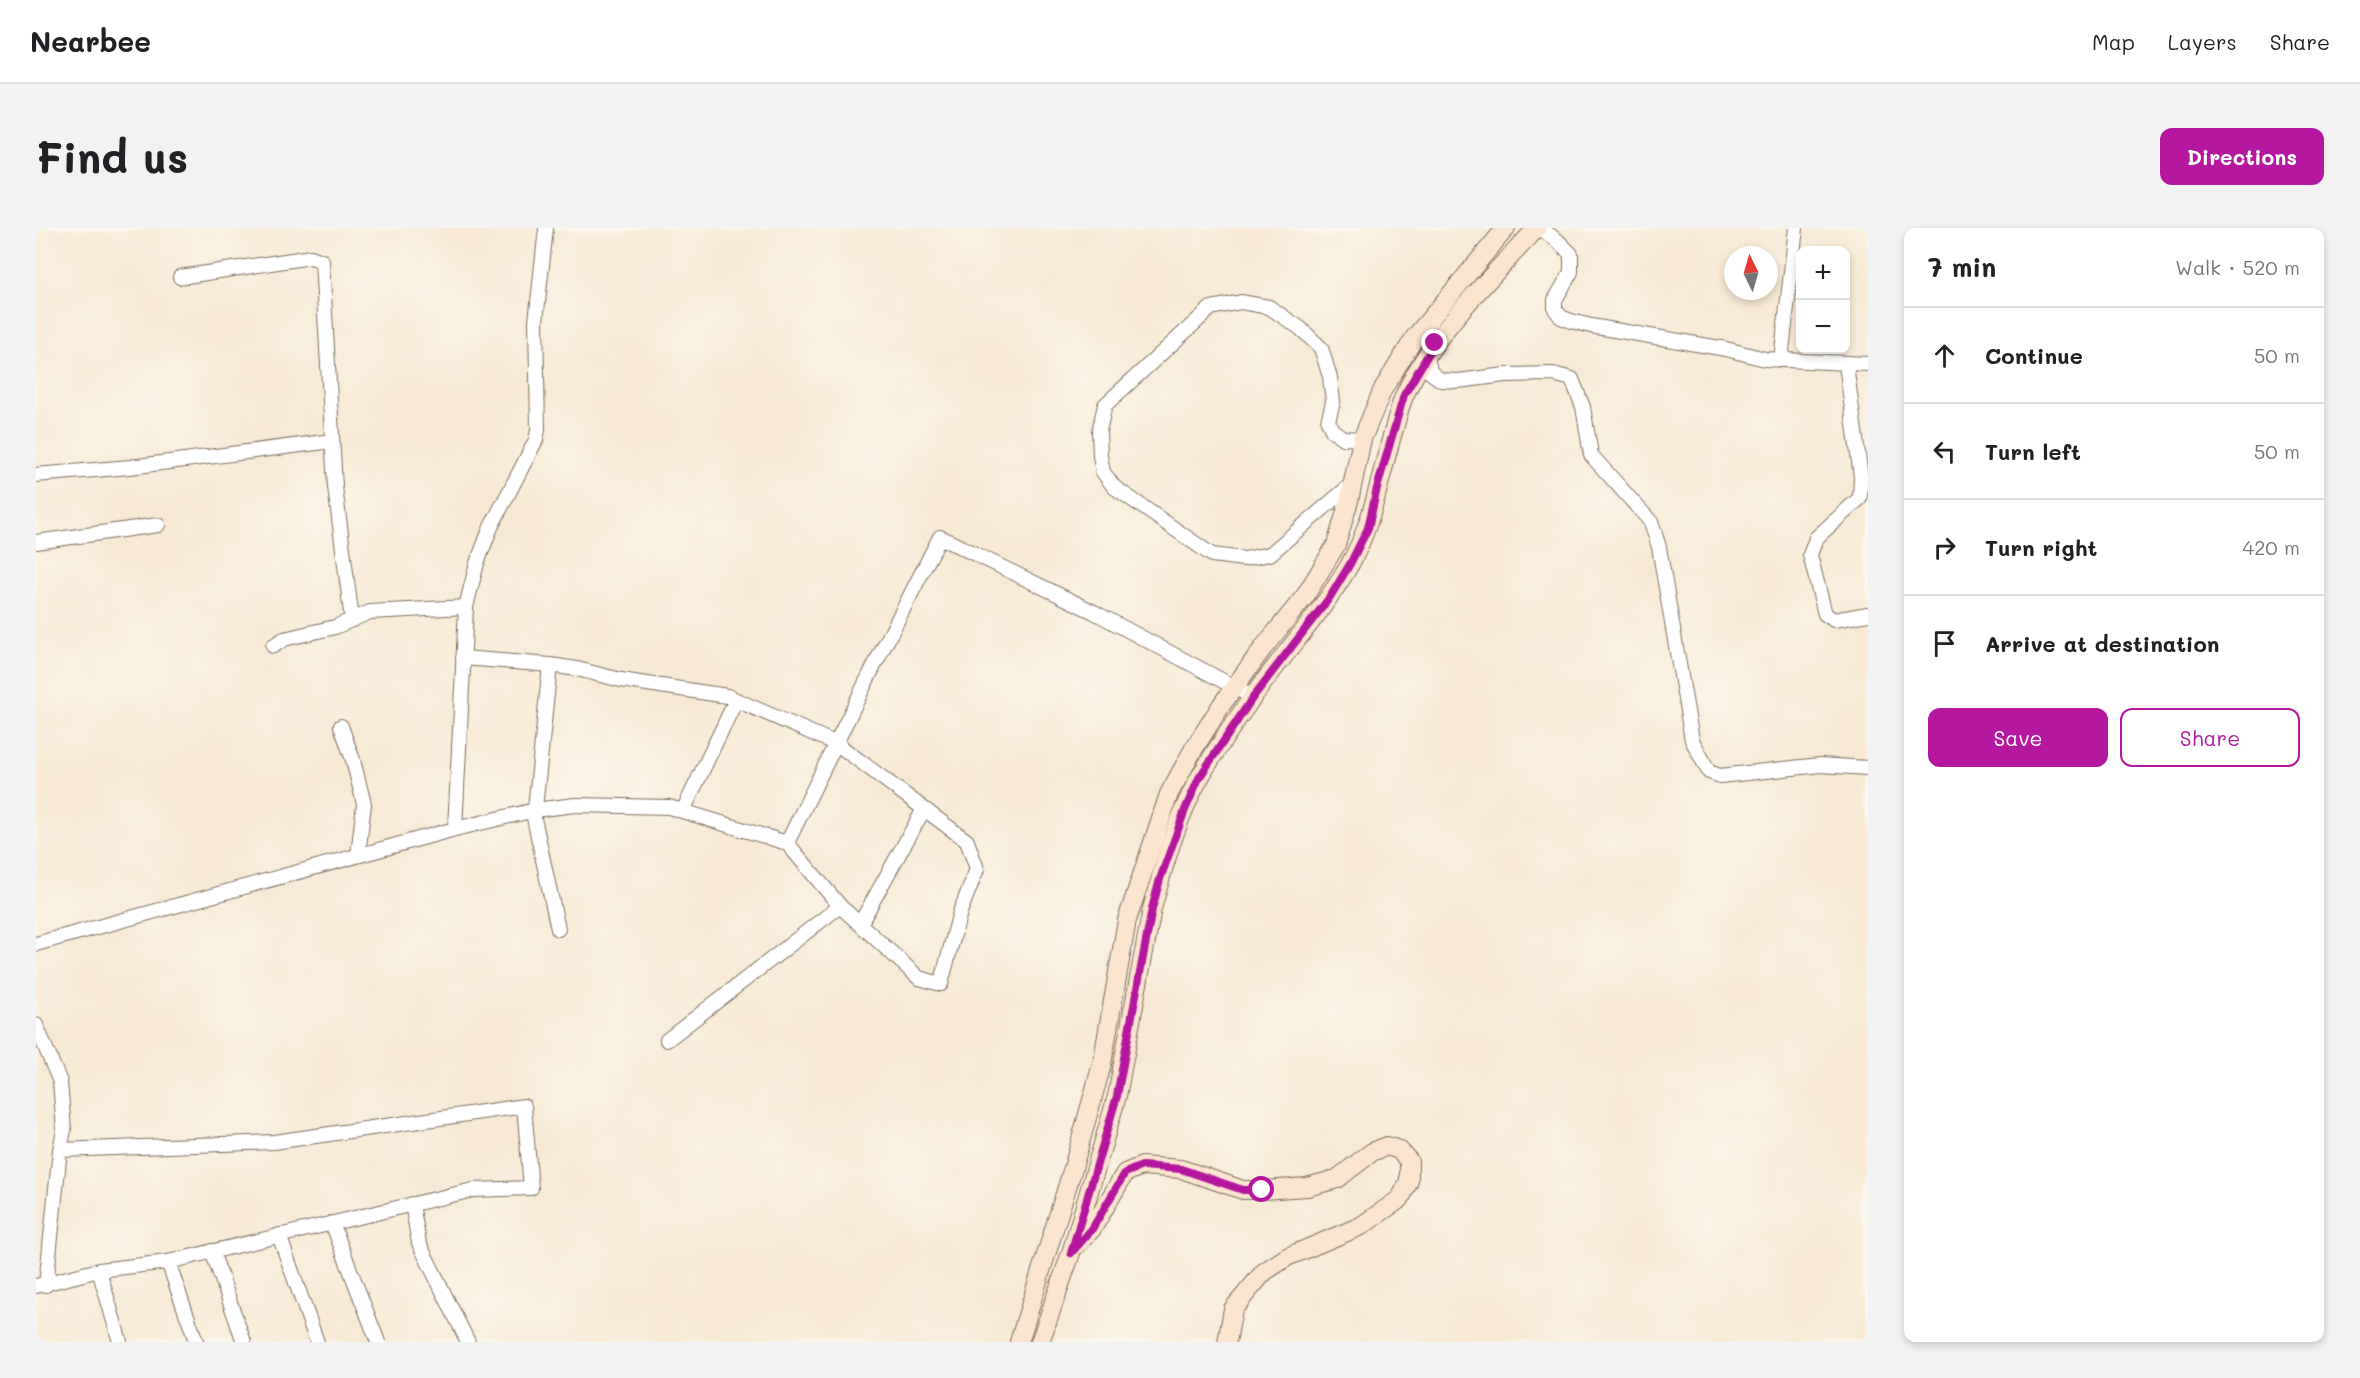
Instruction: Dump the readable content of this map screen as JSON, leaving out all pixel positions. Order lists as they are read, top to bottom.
{
  "north": "top",
  "page": {
    "header": "Nearbee",
    "nav": ["Map", "Layers", "Share"],
    "buttons": [
      "Directions",
      ["Save", "Share"]
    ],
    "title": "Find us",
    "heading": ["7 min", "Walk · 520 m"],
    "map_buttons": ["+", "−"],
    "list": [
      ["Continue", "50 m"],
      ["Turn left", "50 m"],
      ["Turn right", "420 m"],
      "Arrive at destination"
    ]
  }
}
